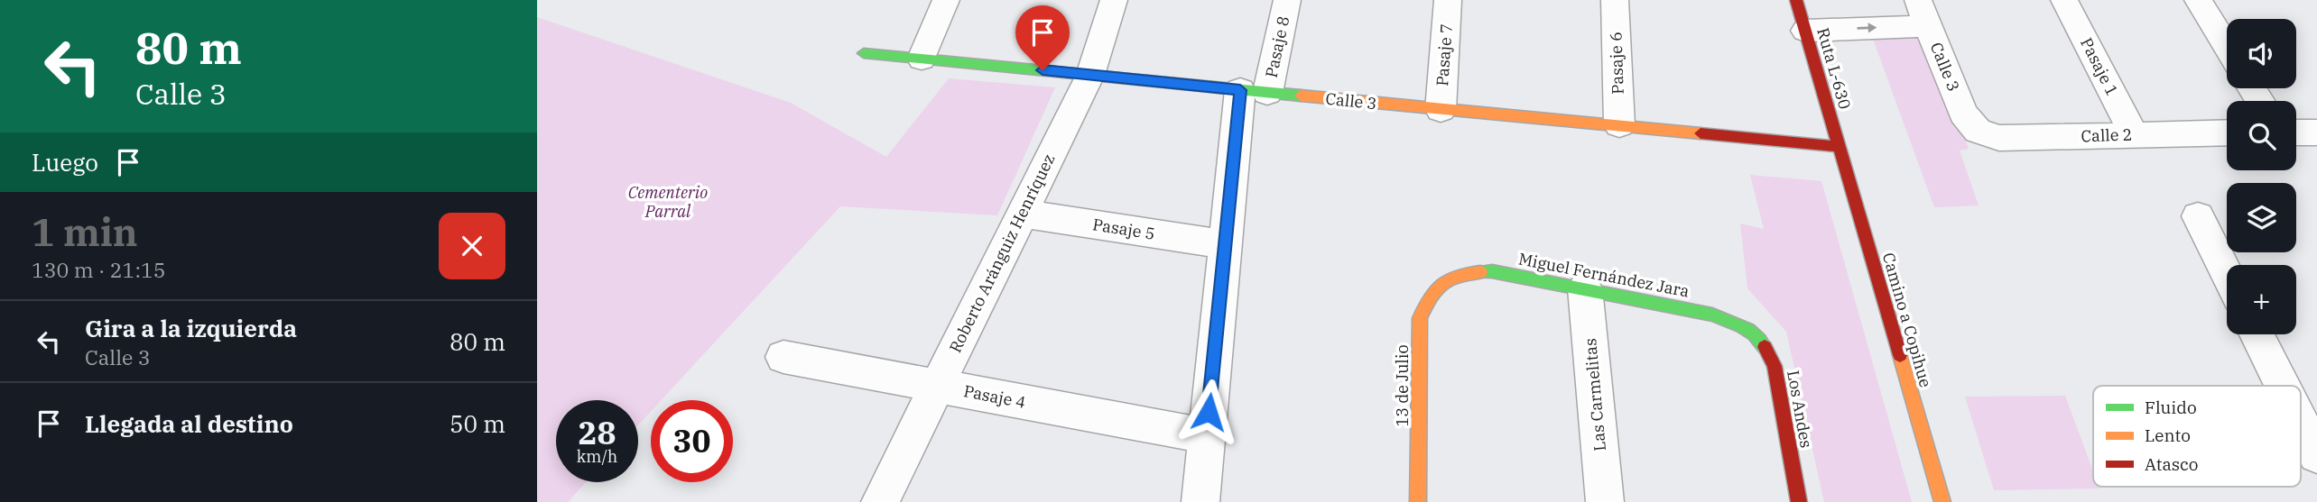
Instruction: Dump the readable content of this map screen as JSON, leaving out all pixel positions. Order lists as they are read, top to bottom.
{
  "streets": {
    "street": [
      "Pasaje 8",
      "Pasaje 7",
      "Pasaje 6",
      "Calle 3",
      "Pasaje 1",
      "Ruta L-630",
      "Calle 2",
      "Pasaje 5",
      "Roberto Aránguiz Henríquez",
      "Miguel Fernández Jara",
      "Camino a Copihue",
      "13 de Julio",
      "Las Carmelitas",
      "Pasaje 4",
      "Los Andes"
    ]
  },
  "crossings": [
    ["Pasaje 8", "Calle 3"],
    ["Pasaje 8", "Pasaje 5"],
    ["Pasaje 8", "Pasaje 4"],
    ["Pasaje 7", "Calle 3"],
    ["Pasaje 6", "Calle 3"],
    ["Calle 3", "Ruta L-630"],
    ["Calle 3", "Calle 2"],
    ["Calle 3", "Roberto Aránguiz Henríquez"],
    ["Calle 3", "Camino a Copihue"],
    ["Pasaje 1", "Calle 2"],
    ["Ruta L-630", "Camino a Copihue"],
    ["Pasaje 5", "Roberto Aránguiz Henríquez"],
    ["Roberto Aránguiz Henríquez", "Pasaje 4"],
    ["Miguel Fernández Jara", "13 de Julio"],
    ["Miguel Fernández Jara", "Las Carmelitas"],
    ["Miguel Fernández Jara", "Los Andes"]
  ],
  "parks": ["Cementerio Parral"],
  "legend": ["Fluido", "Lento", "Atasco"],
  "page": {
    "turn": ["80 m", "Calle 3"],
    "map_buttons": "+",
    "then": "Luego",
    "heading": ["1 min", "130 m · 21:15"],
    "list": [
      {
        "name": "Gira a la izquierda",
        "note": "Calle 3",
        "value": "80 m"
      },
      {
        "name": "Llegada al destino",
        "value": "50 m"
      }
    ],
    "speed": "28 km/h",
    "limit": "30"
  }
}
